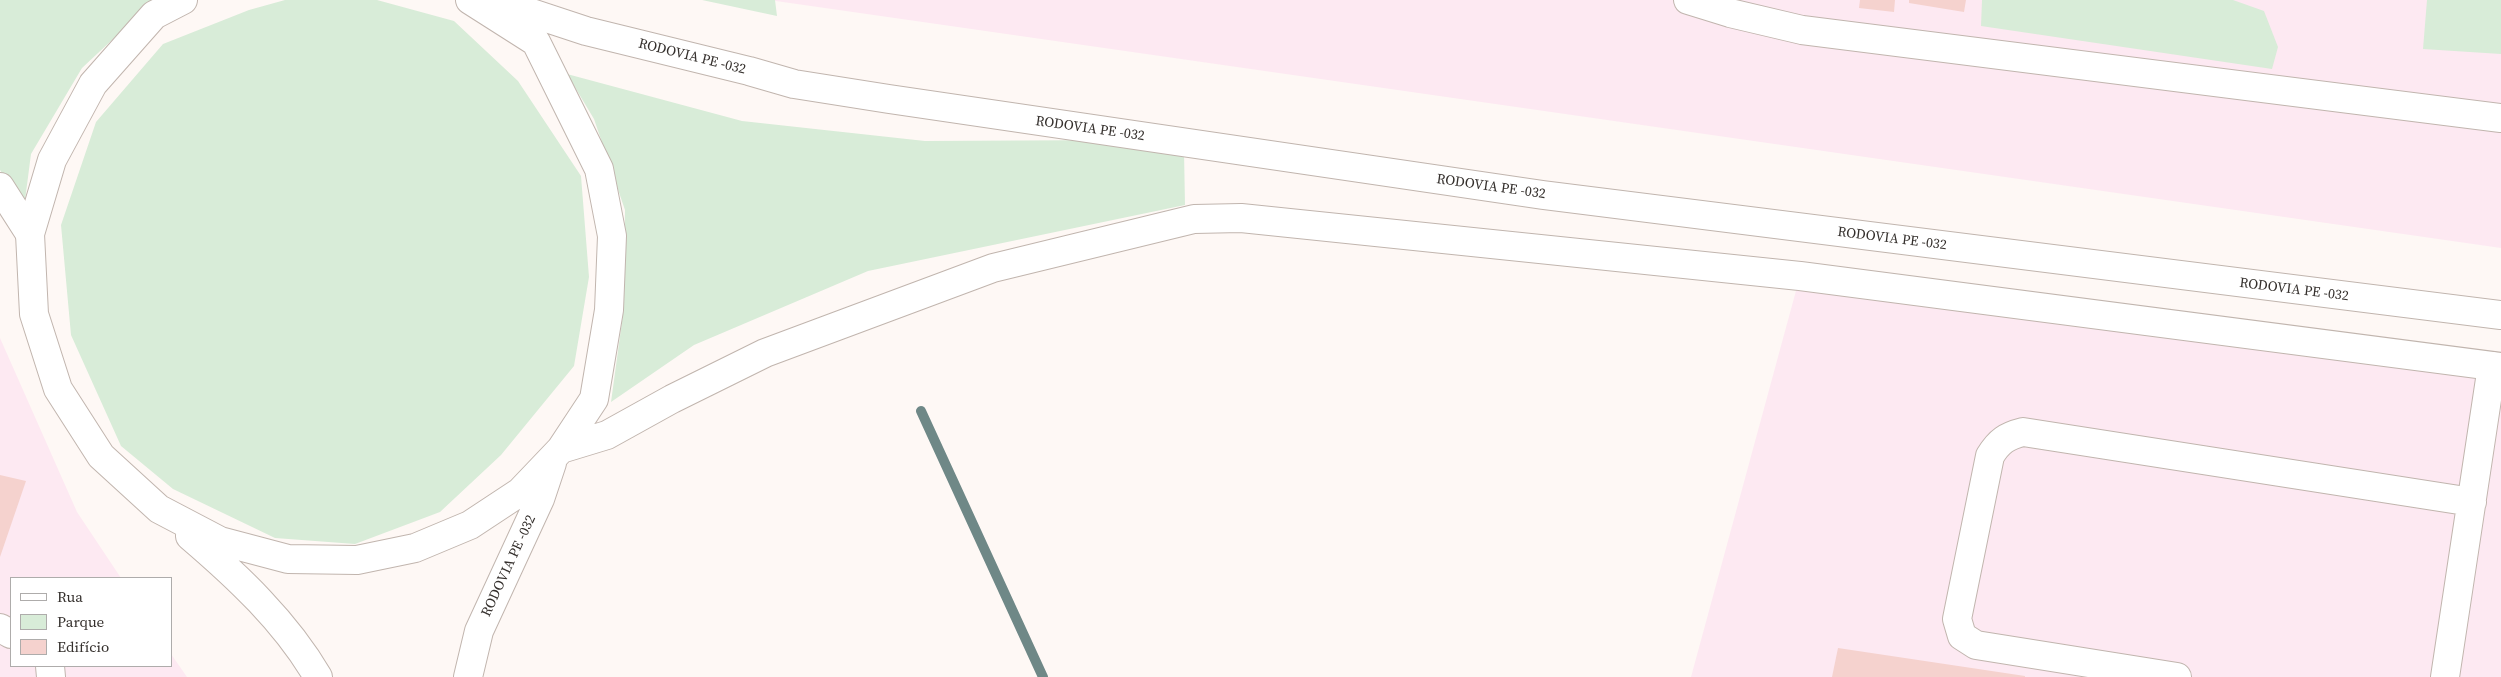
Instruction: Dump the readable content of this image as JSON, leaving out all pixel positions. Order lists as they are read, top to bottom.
{
  "streets": {
    "main road": ["RODOVIA PE -032"]
  },
  "legend": ["Rua", "Parque", "Edifício"]
}
